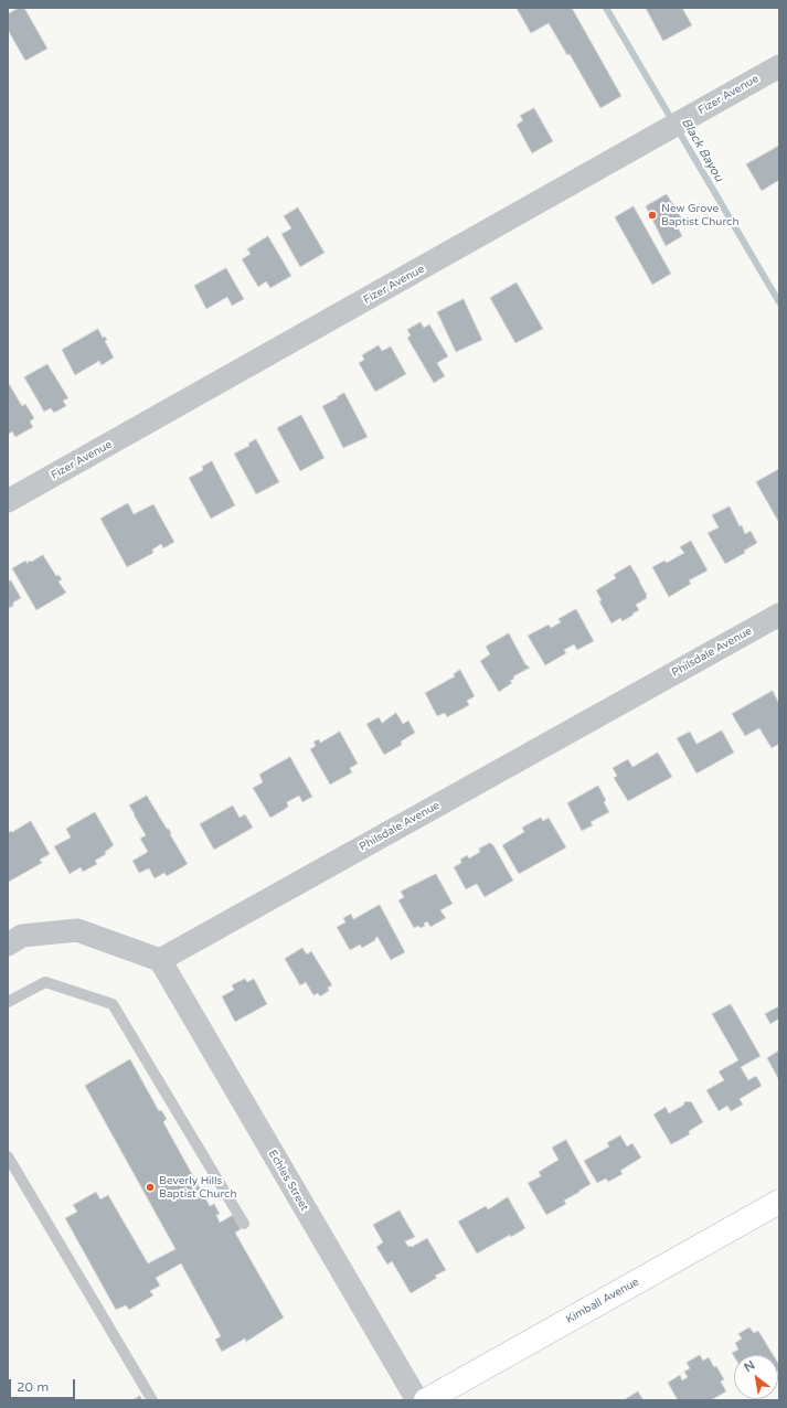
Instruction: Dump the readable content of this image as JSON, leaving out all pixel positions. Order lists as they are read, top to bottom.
{
  "streets": {
    "main road": ["Kimball Avenue"],
    "street": ["Fizer Avenue", "Philsdale Avenue", "Echles Street"]
  },
  "crossings": [
    ["Philsdale Avenue", "Echles Street"]
  ],
  "water": ["Black Bayou"],
  "places": ["New Grove Baptist Church", "Beverly Hills Baptist Church"],
  "scale_bar": "20 m",
  "north": "top left"
}
